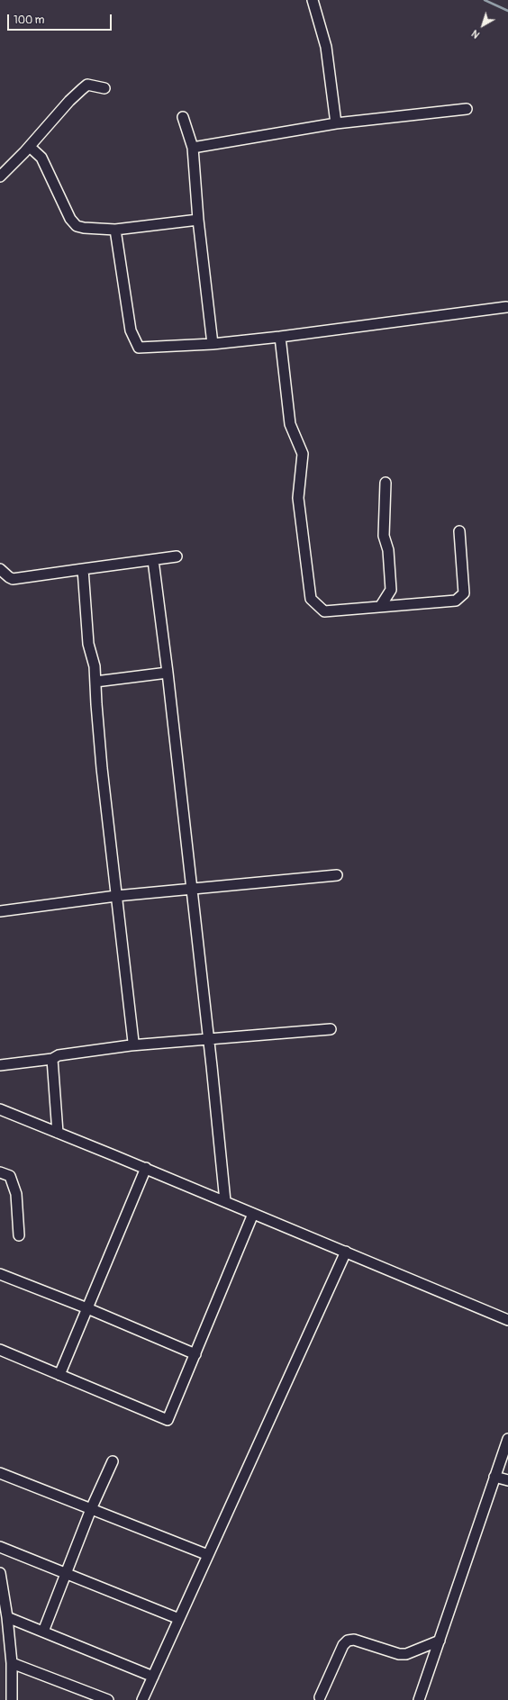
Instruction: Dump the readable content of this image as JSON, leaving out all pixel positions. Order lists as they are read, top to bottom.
{
  "scale_bar": "100 m",
  "north": "bottom left"
}
